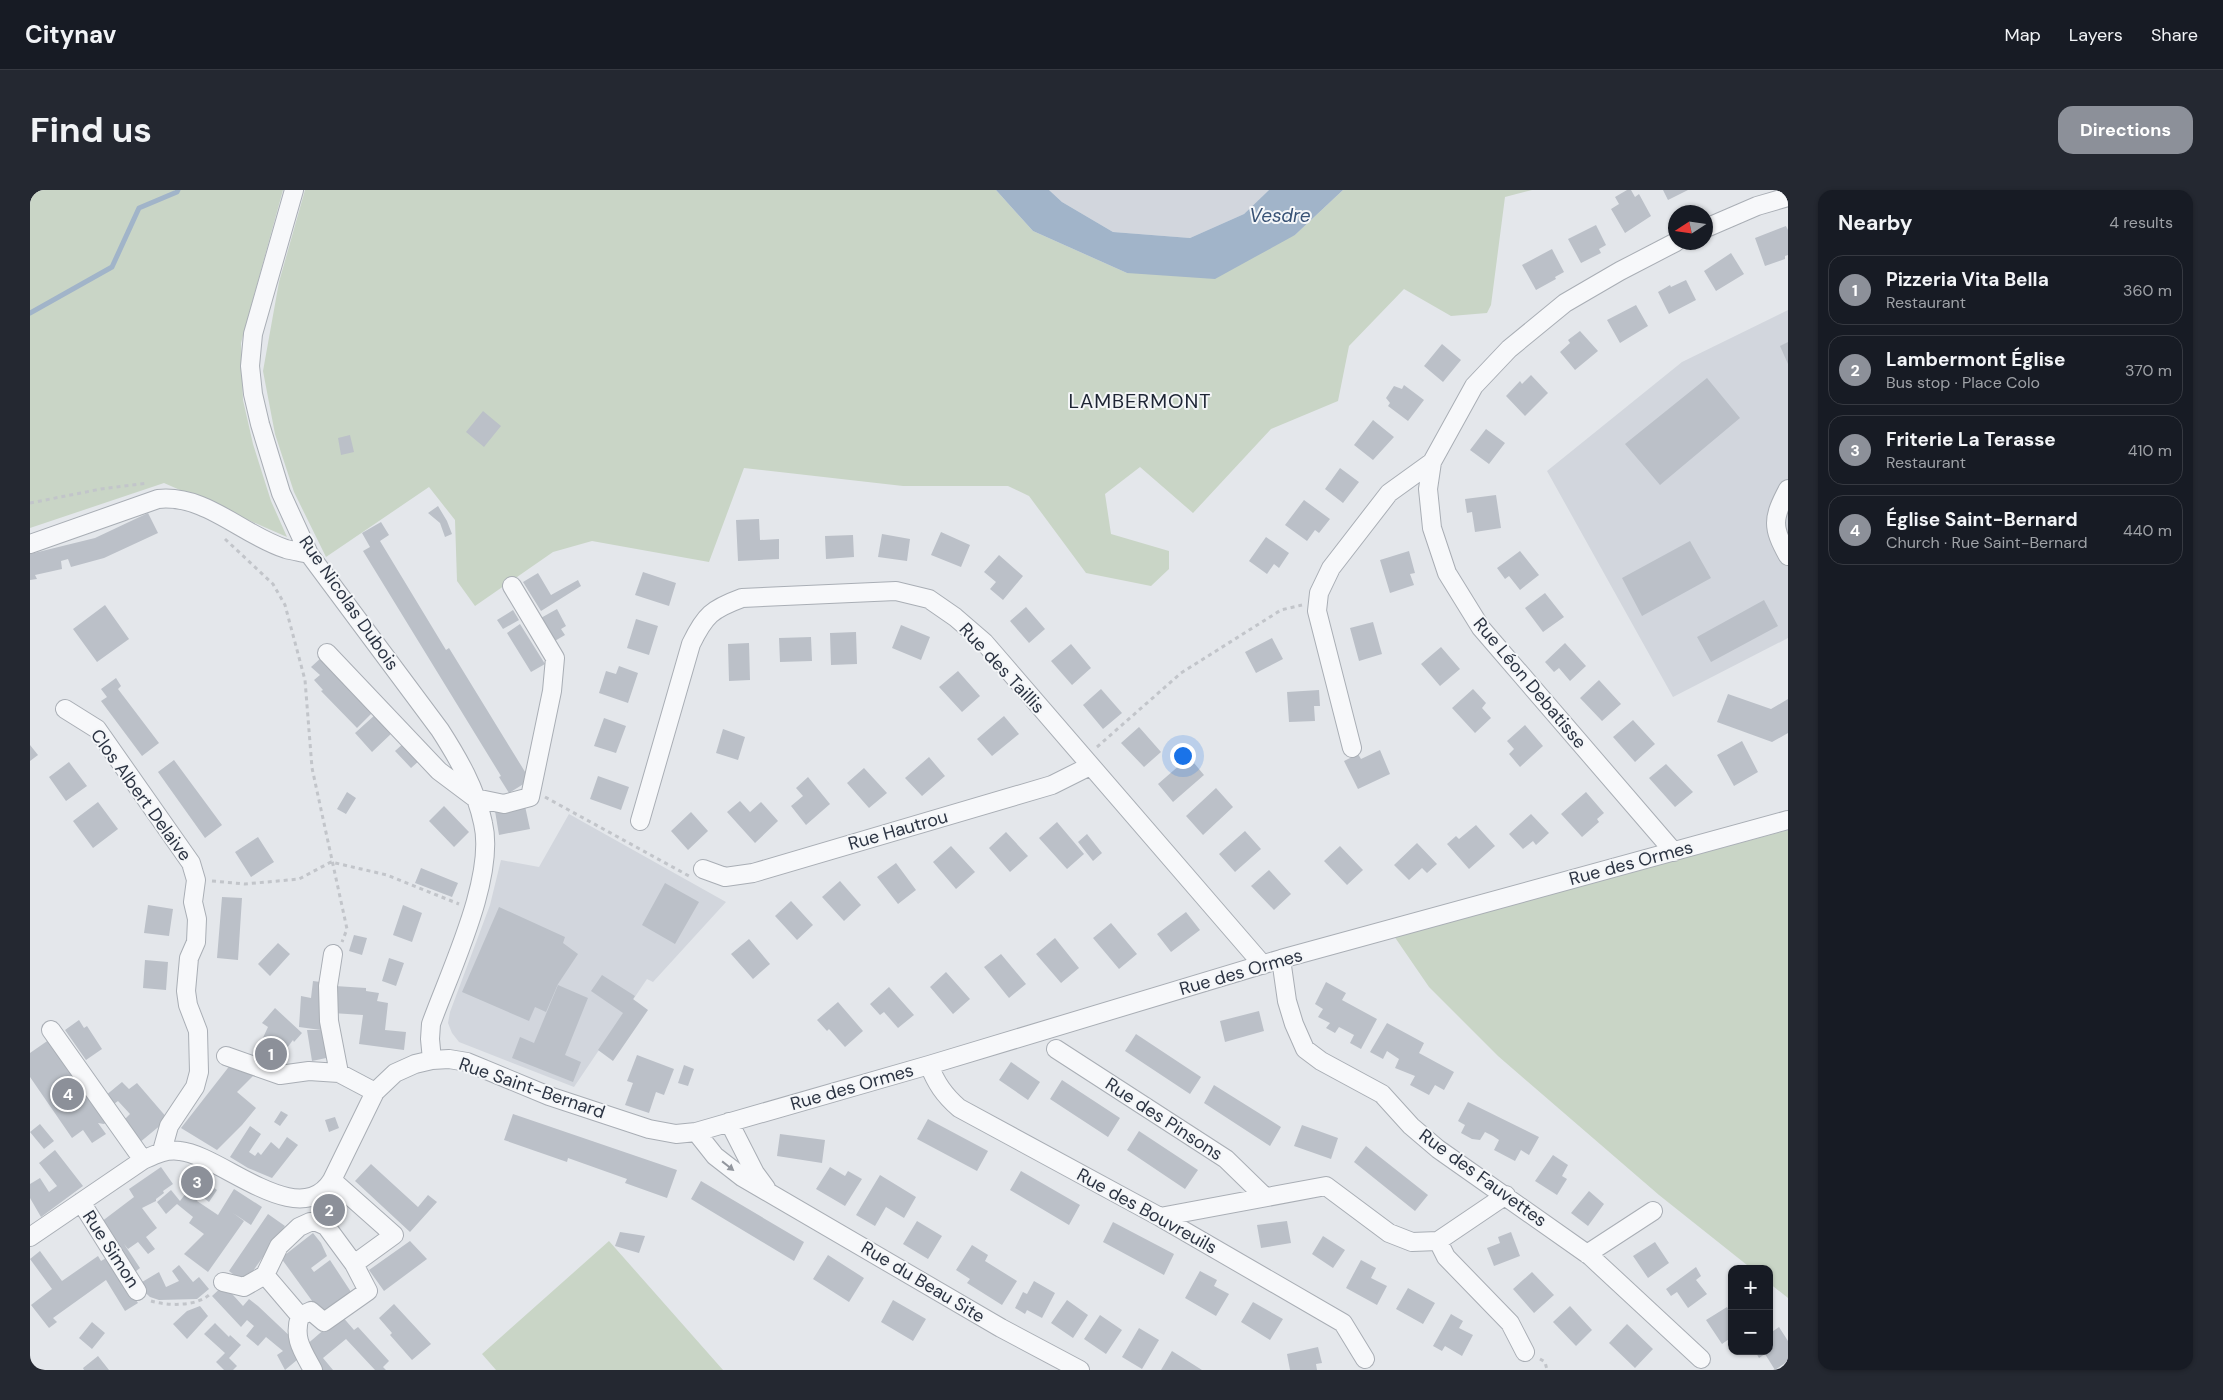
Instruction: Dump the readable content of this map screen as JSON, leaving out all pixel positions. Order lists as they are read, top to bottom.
{
  "streets": {
    "street": [
      "Rue Nicolas Dubois",
      "Rue des Taillis",
      "Rue Léon Debatisse",
      "Clos Albert Delaive",
      "Rue Hautrou",
      "Rue des Ormes",
      "Rue Saint-Bernard",
      "Rue des Pinsons",
      "Rue des Fauvettes",
      "Rue des Bouvreuils",
      "Rue Simon",
      "Rue du Beau Site"
    ]
  },
  "crossings": [
    ["Rue Nicolas Dubois", "Rue Saint-Bernard"],
    ["Rue des Taillis", "Rue Hautrou"],
    ["Rue des Taillis", "Rue des Ormes"],
    ["Rue Léon Debatisse", "Rue des Ormes"],
    ["Clos Albert Delaive", "Rue Saint-Bernard"],
    ["Rue des Ormes", "Rue Saint-Bernard"],
    ["Rue des Ormes", "Rue des Fauvettes"],
    ["Rue des Ormes", "Rue des Bouvreuils"],
    ["Rue des Ormes", "Rue du Beau Site"],
    ["Rue Saint-Bernard", "Rue Simon"],
    ["Rue Saint-Bernard", "Rue du Beau Site"]
  ],
  "districts": ["LAMBERMONT"],
  "water": ["Vesdre"],
  "north": "left",
  "page": {
    "header": "Citynav",
    "nav": ["Map", "Layers", "Share"],
    "buttons": "Directions",
    "title": "Find us",
    "heading": ["Nearby", "4 results"],
    "list": [
      {
        "mark": "1",
        "name": "Pizzeria Vita Bella",
        "note": "Restaurant",
        "value": "360 m"
      },
      {
        "mark": "2",
        "name": "Lambermont Église",
        "note": "Bus stop · Place Colo",
        "value": "370 m"
      },
      {
        "mark": "3",
        "name": "Friterie La Terasse",
        "note": "Restaurant",
        "value": "410 m"
      },
      {
        "mark": "4",
        "name": "Église Saint-Bernard",
        "note": "Church · Rue Saint-Bernard",
        "value": "440 m"
      }
    ],
    "pins": [
      "1",
      "4",
      "3",
      "2"
    ],
    "map_buttons": ["+", "−"]
  }
}
